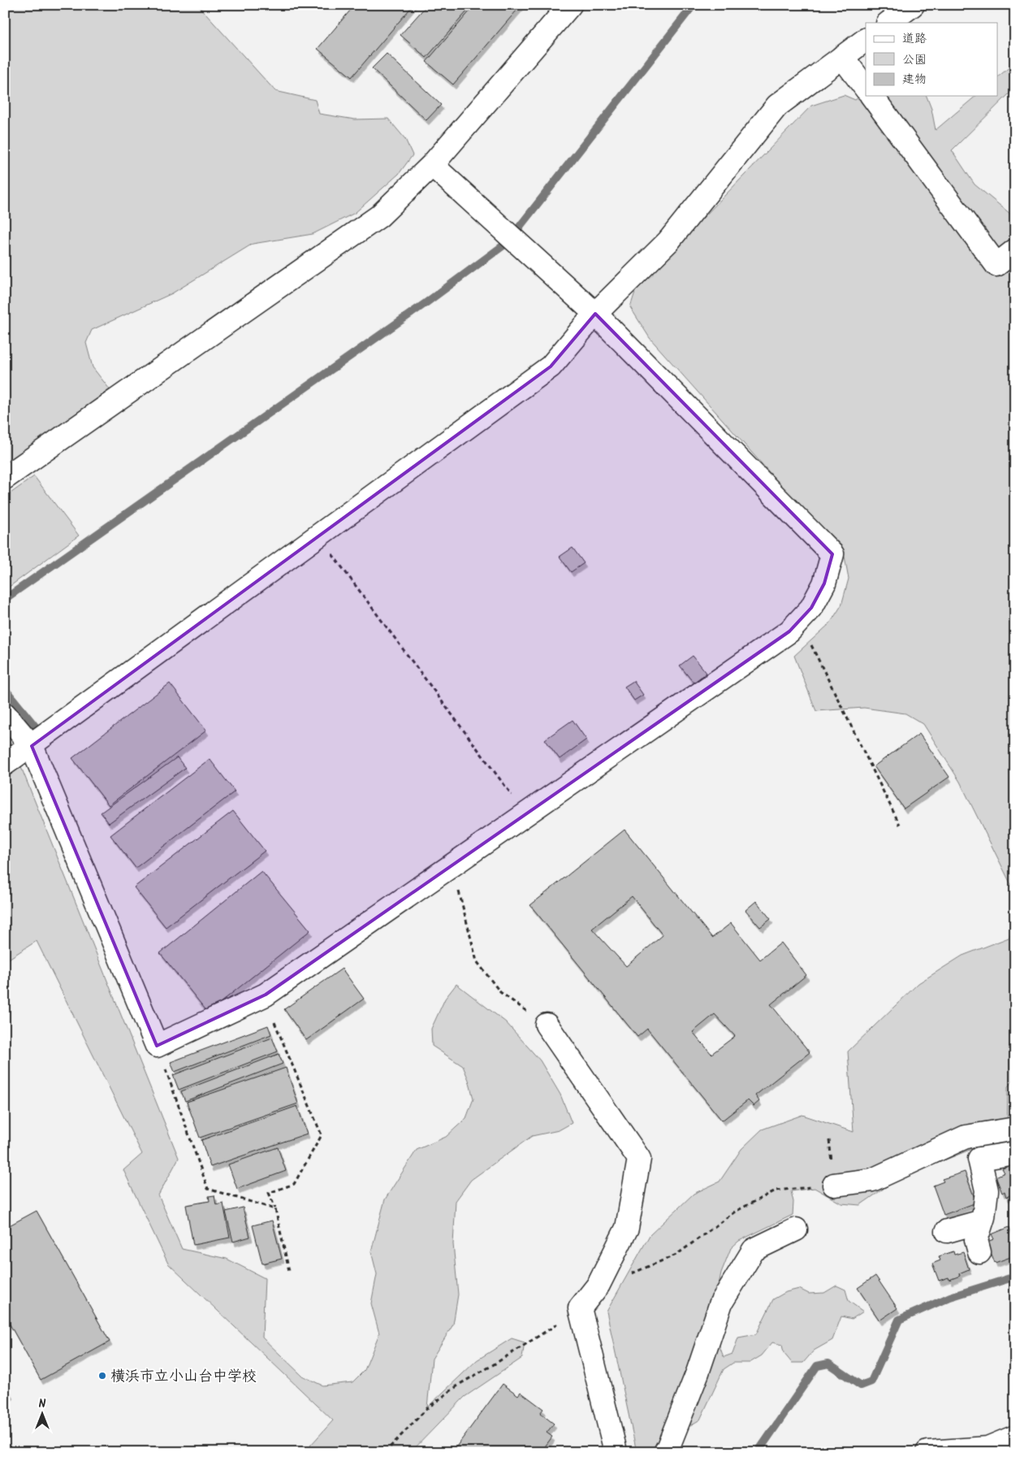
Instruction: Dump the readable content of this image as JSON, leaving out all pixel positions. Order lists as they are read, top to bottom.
{
  "places": ["横浜市立小山台中学校"],
  "legend": ["道路", "公園", "建物"],
  "north": "top"
}
